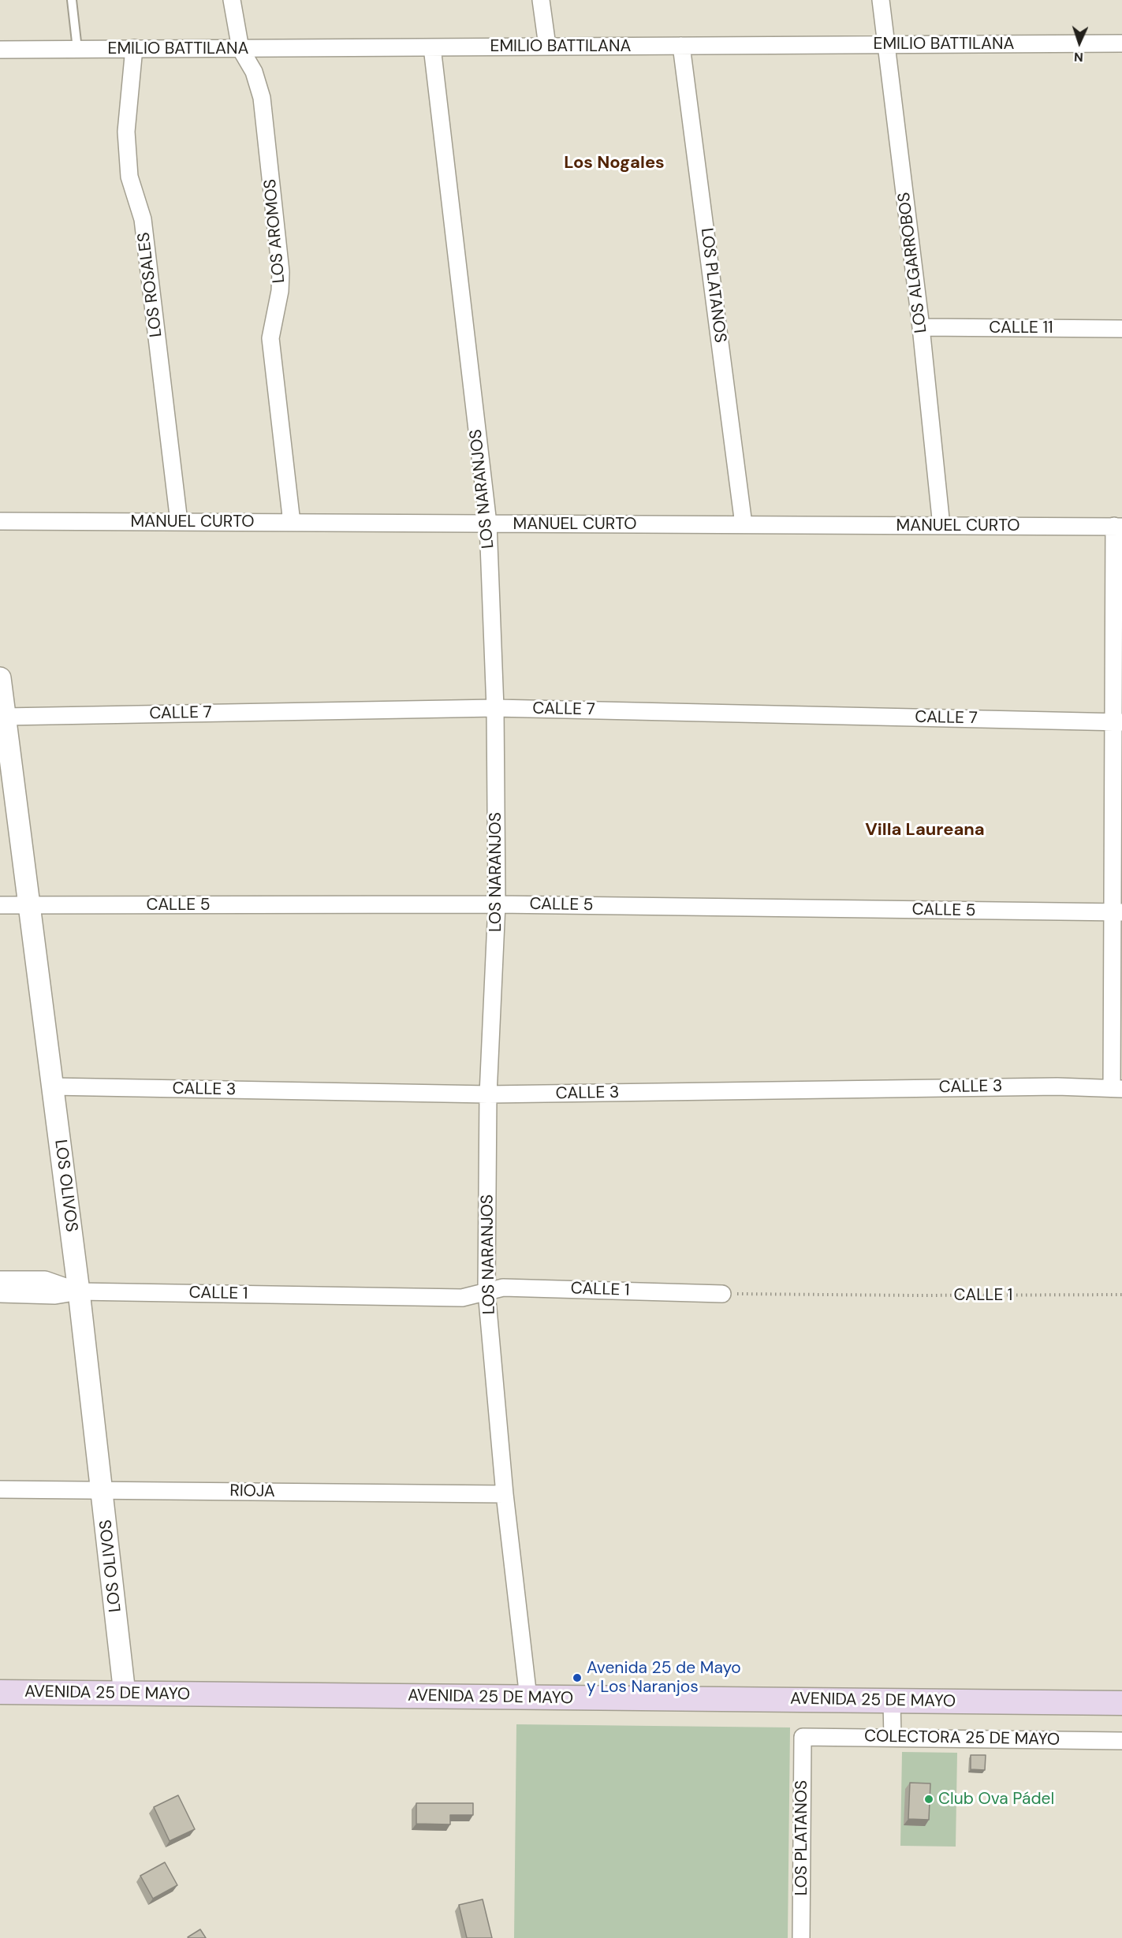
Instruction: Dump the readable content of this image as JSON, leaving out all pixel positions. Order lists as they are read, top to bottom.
{
  "streets": {
    "main road": ["AVENIDA 25 DE MAYO"],
    "street": [
      "EMILIO BATTILANA",
      "LOS AROMOS",
      "LOS ALGARROBOS",
      "LOS ROSALES",
      "LOS PLATANOS",
      "CALLE 11",
      "LOS NARANJOS",
      "MANUEL CURTO",
      "CALLE 7",
      "CALLE 5",
      "CALLE 3",
      "LOS OLIVOS",
      "CALLE 1",
      "RIOJA",
      "COLECTORA 25 DE MAYO"
    ]
  },
  "crossings": [
    ["EMILIO BATTILANA", "LOS AROMOS"],
    ["EMILIO BATTILANA", "LOS ALGARROBOS"],
    ["EMILIO BATTILANA", "LOS ROSALES"],
    ["EMILIO BATTILANA", "LOS PLATANOS"],
    ["EMILIO BATTILANA", "LOS NARANJOS"],
    ["LOS AROMOS", "MANUEL CURTO"],
    ["LOS ALGARROBOS", "CALLE 11"],
    ["LOS ALGARROBOS", "MANUEL CURTO"],
    ["LOS ROSALES", "MANUEL CURTO"],
    ["LOS PLATANOS", "MANUEL CURTO"],
    ["LOS PLATANOS", "COLECTORA 25 DE MAYO"],
    ["LOS NARANJOS", "MANUEL CURTO"],
    ["LOS NARANJOS", "CALLE 7"],
    ["LOS NARANJOS", "CALLE 5"],
    ["LOS NARANJOS", "CALLE 3"],
    ["LOS NARANJOS", "CALLE 1"],
    ["LOS NARANJOS", "RIOJA"],
    ["LOS NARANJOS", "AVENIDA 25 DE MAYO"],
    ["CALLE 7", "LOS OLIVOS"],
    ["CALLE 5", "LOS OLIVOS"],
    ["CALLE 3", "LOS OLIVOS"],
    ["LOS OLIVOS", "CALLE 1"],
    ["LOS OLIVOS", "RIOJA"],
    ["LOS OLIVOS", "AVENIDA 25 DE MAYO"]
  ],
  "districts": ["Los Nogales", "Villa Laureana"],
  "places": ["Avenida 25 de Mayo y Los Naranjos", "Club Ova Pádel"],
  "north": "bottom"
}
